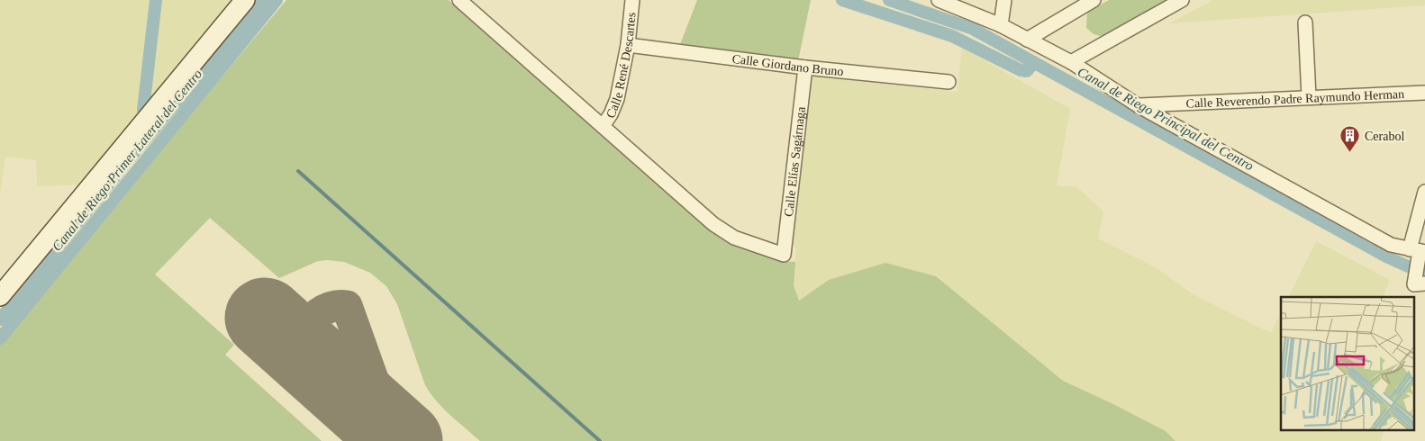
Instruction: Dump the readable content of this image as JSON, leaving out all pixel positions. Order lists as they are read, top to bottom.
{
  "streets": {
    "street": [
      "Calle René Descartes",
      "Calle Giordano Bruno",
      "Calle Reverendo Padre Raymundo Herman",
      "Calle Elías Sagárnaga"
    ]
  },
  "crossings": [
    ["Calle René Descartes", "Calle Giordano Bruno"],
    ["Calle René Descartes", "Calle Elías Sagárnaga"],
    ["Calle Giordano Bruno", "Calle Elías Sagárnaga"]
  ],
  "water": ["Canal de Riego Principal del Centro", "Canal de Riego Primer Lateral del Centro"],
  "places": {
    "building": ["Cerabol"]
  }
}
